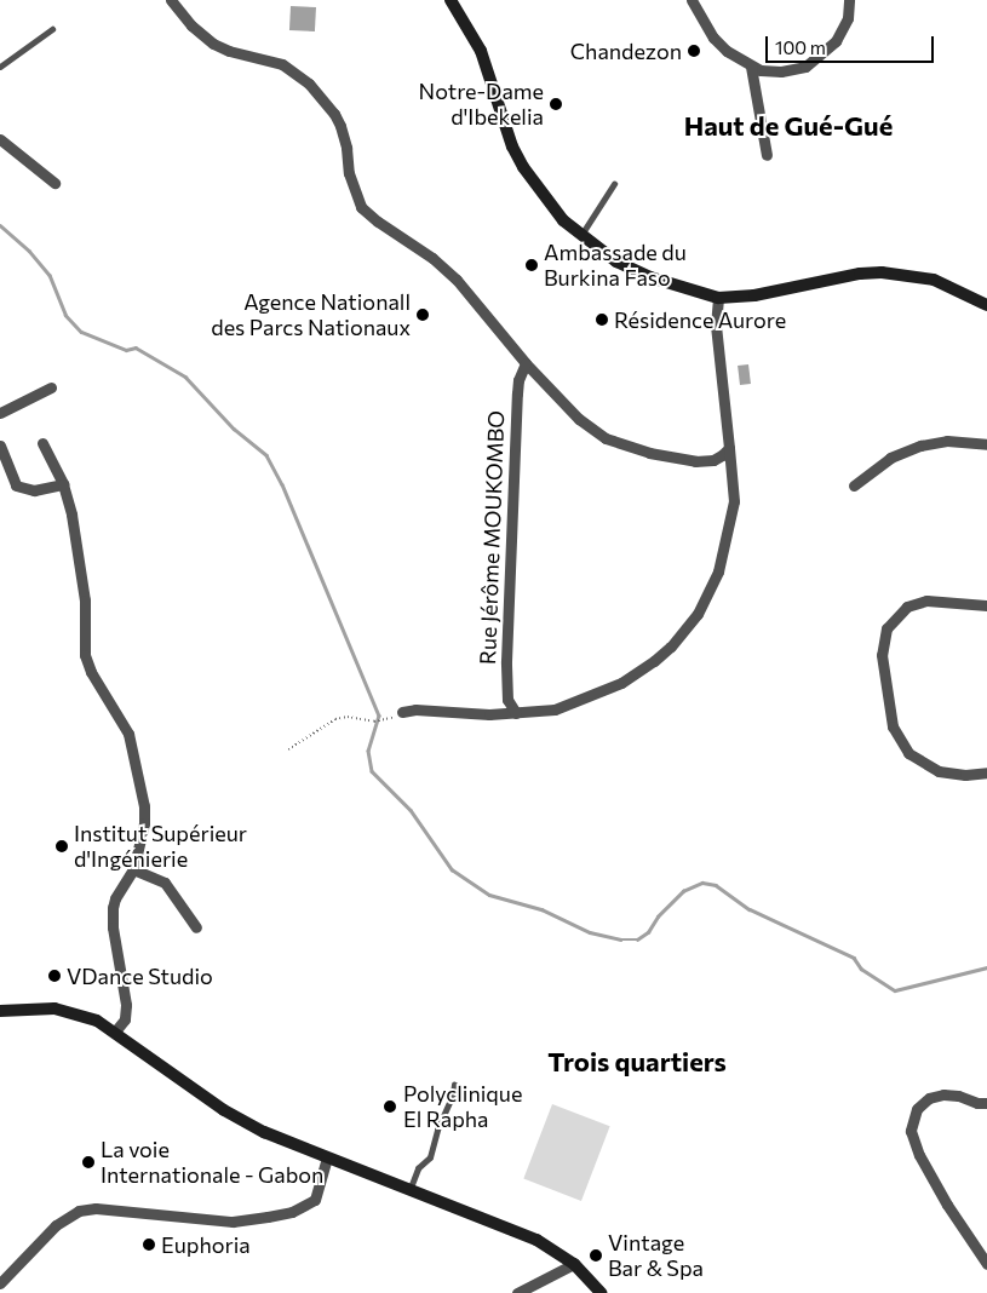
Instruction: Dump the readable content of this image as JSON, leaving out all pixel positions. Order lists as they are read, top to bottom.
{
  "streets": {
    "street": ["Rue Jérôme MOUKOMBO"]
  },
  "districts": ["Haut de Gué-Gué", "Trois quartiers"],
  "places": [
    "Chandezon",
    "Notre-Dame d'Ibekelia",
    "Ambassade du Burkina Faso",
    "Agence Nationall des Parcs Nationaux",
    "Résidence Aurore",
    "Institut Supérieur d'Ingénierie",
    "VDance Studio",
    "Polyclinique El Rapha",
    "La voie Internationale - Gabon",
    "Euphoria",
    "Vintage Bar & Spa"
  ],
  "scale_bar": "100 m"
}
